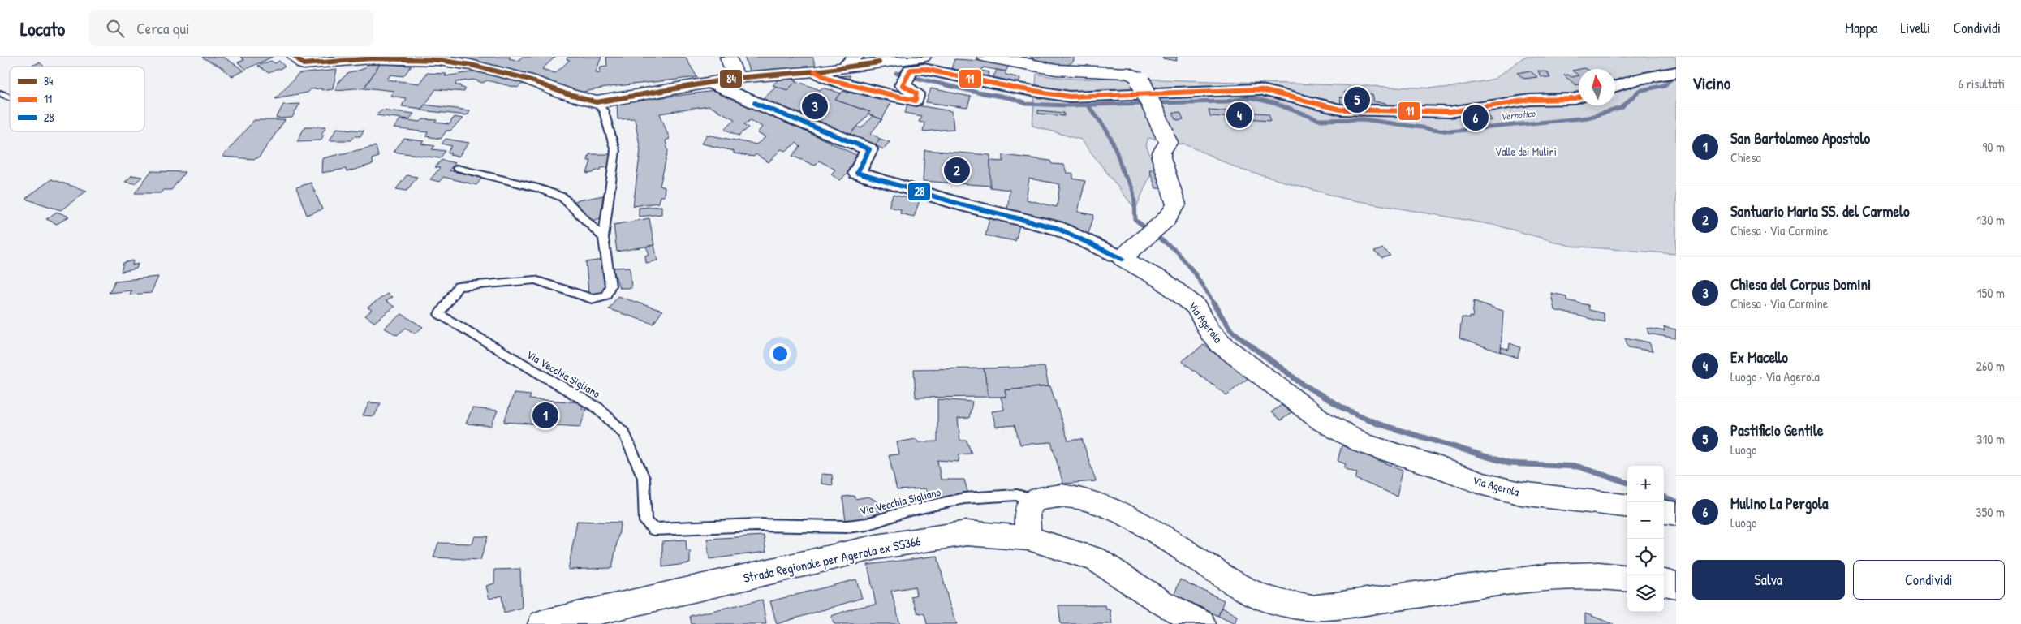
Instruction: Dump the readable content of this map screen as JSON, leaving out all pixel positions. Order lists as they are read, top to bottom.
{
  "streets": {
    "street": ["Via Agerola", "Strada Regionale per Agerola ex SS366"],
    "lane": ["Via Vecchia Sigliano"]
  },
  "water": ["Vernotico"],
  "parks": ["Valle dei Mulini"],
  "lines": ["transit line 84", "transit line 11", "transit line 28"],
  "legend": ["84", "11", "28"],
  "north": "top",
  "page": {
    "header": "Locato",
    "search": "Cerca qui",
    "nav": ["Mappa", "Livelli", "Condividi"],
    "heading": ["Vicino", "6 risultati"],
    "pins": [
      "5",
      "3",
      "4",
      "6",
      "2",
      "1"
    ],
    "list": [
      {
        "mark": "1",
        "name": "San Bartolomeo Apostolo",
        "note": "Chiesa",
        "value": "90 m"
      },
      {
        "mark": "2",
        "name": "Santuario Maria SS. del Carmelo",
        "note": "Chiesa · Via Carmine",
        "value": "130 m"
      },
      {
        "mark": "3",
        "name": "Chiesa del Corpus Domini",
        "note": "Chiesa · Via Carmine",
        "value": "150 m"
      },
      {
        "mark": "4",
        "name": "Ex Macello",
        "note": "Luogo · Via Agerola",
        "value": "260 m"
      },
      {
        "mark": "5",
        "name": "Pastificio Gentile",
        "note": "Luogo",
        "value": "310 m"
      },
      {
        "mark": "6",
        "name": "Mulino La Pergola",
        "note": "Luogo",
        "value": "350 m"
      }
    ],
    "map_buttons": ["+", "−"],
    "buttons": ["Salva", "Condividi"]
  }
}
